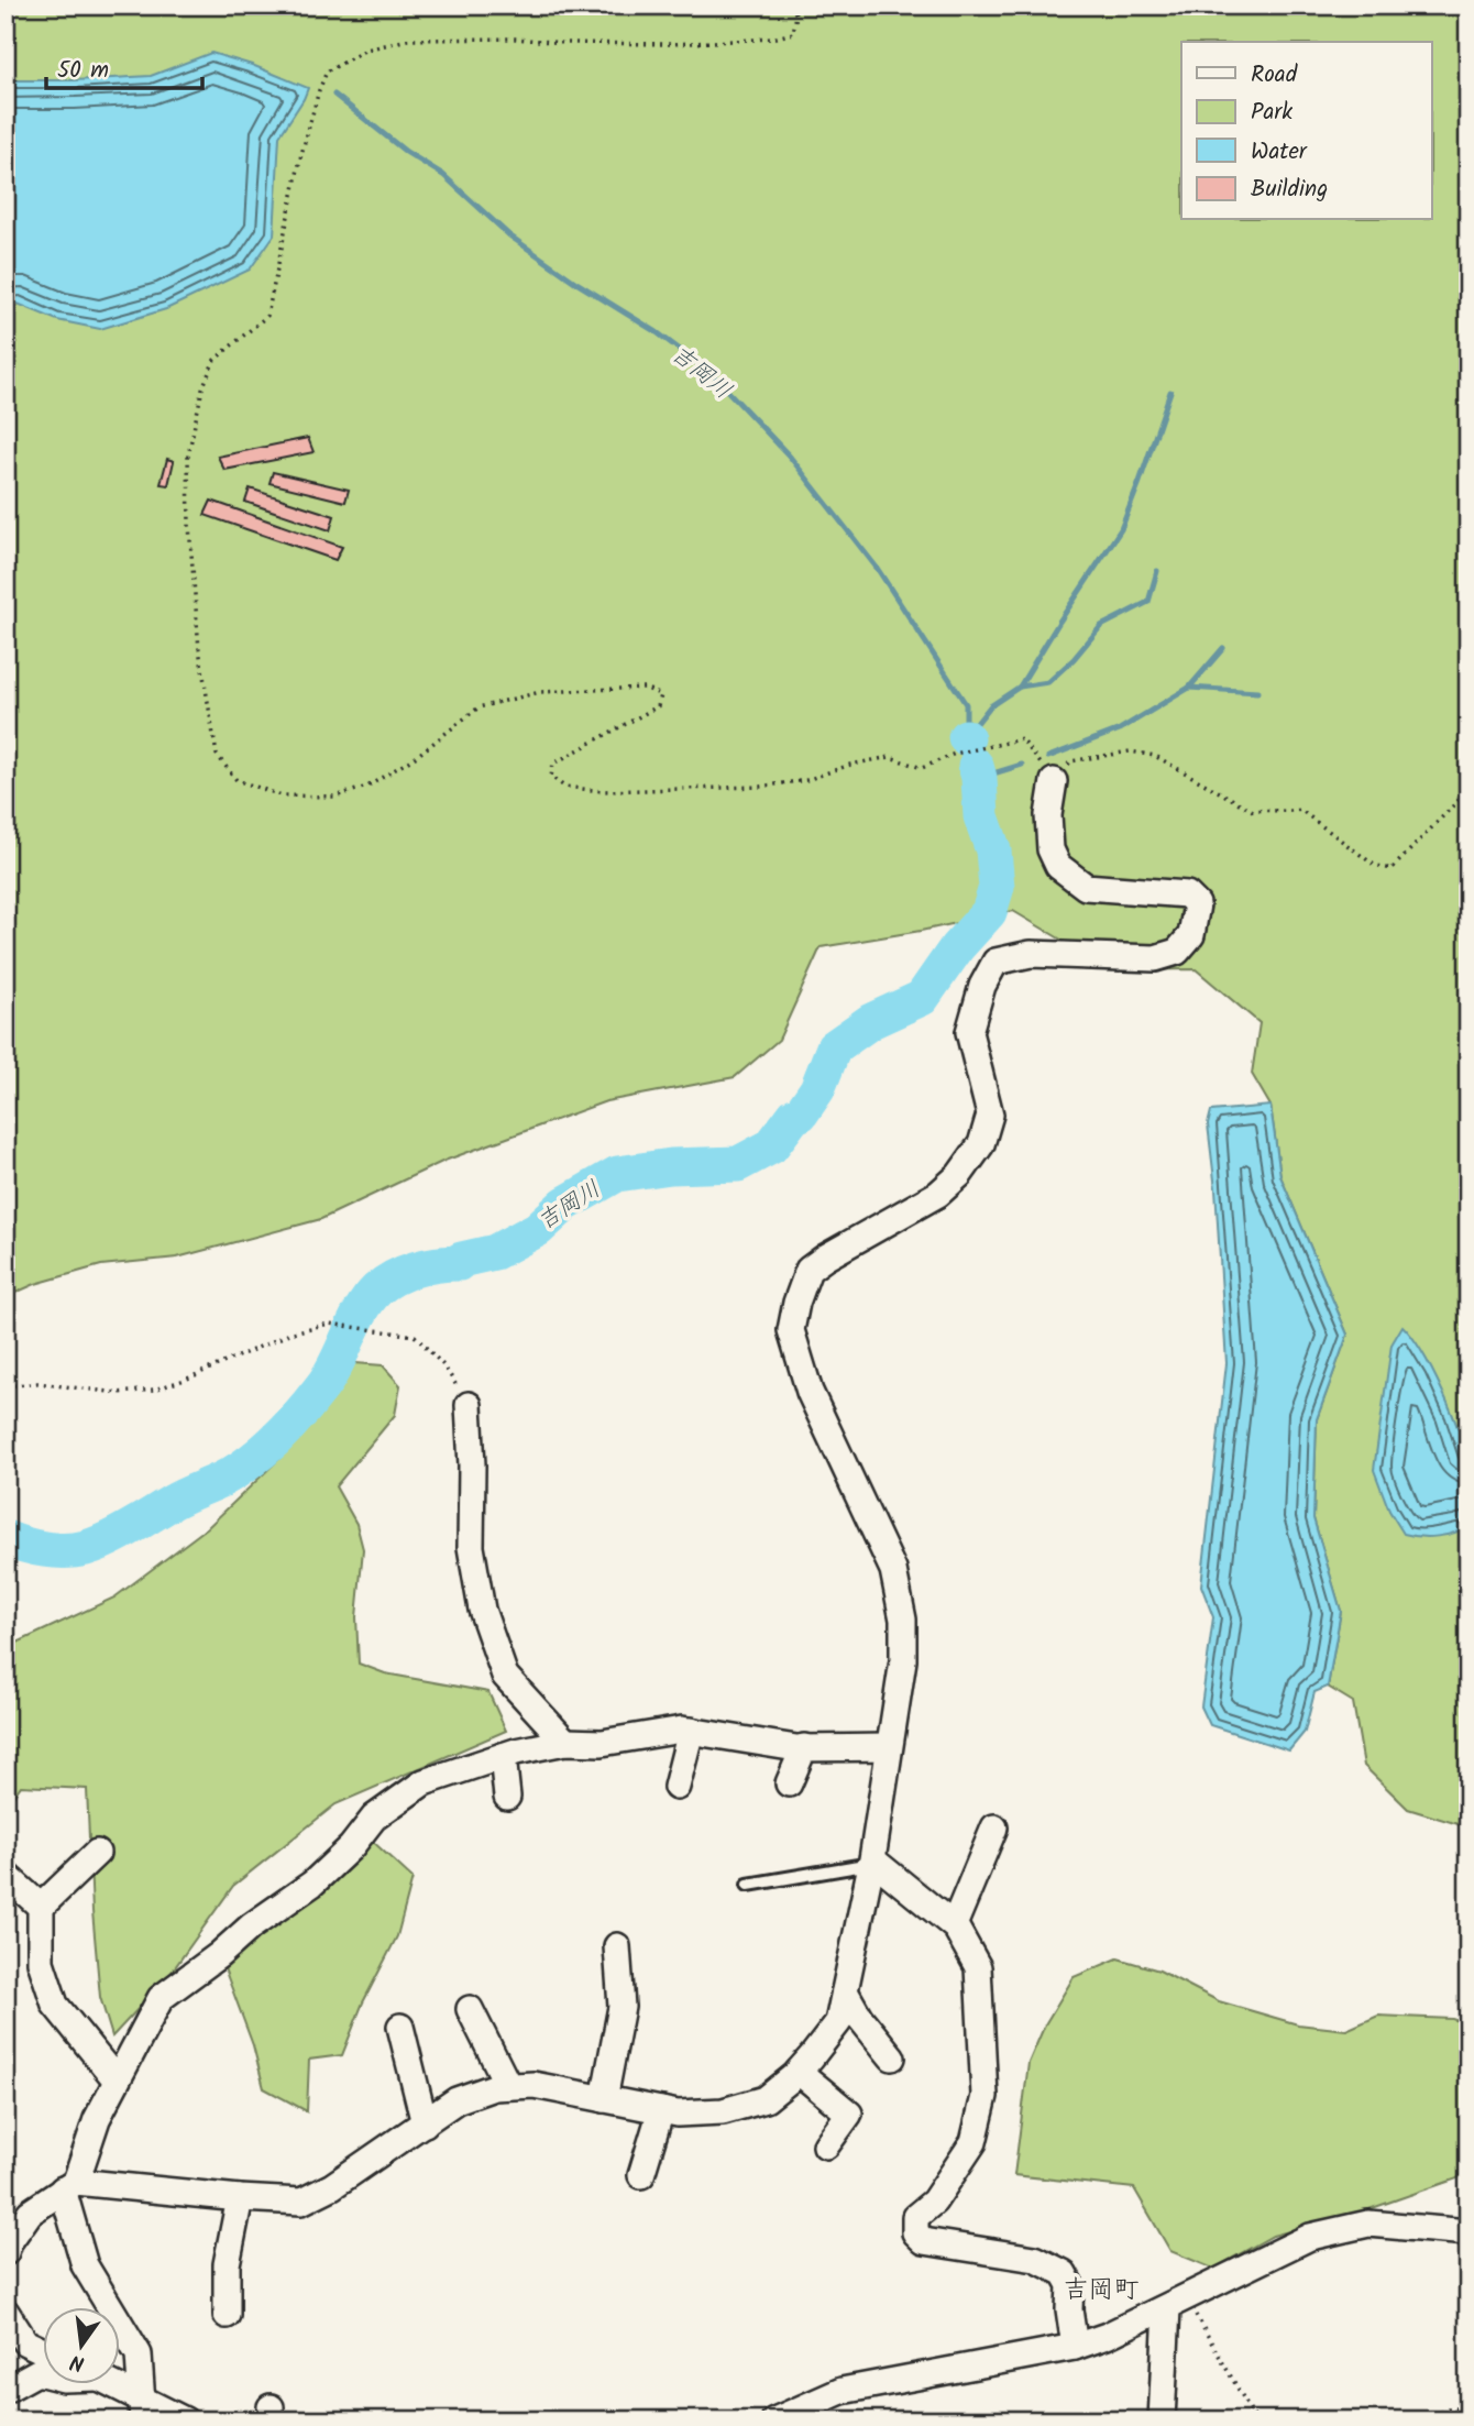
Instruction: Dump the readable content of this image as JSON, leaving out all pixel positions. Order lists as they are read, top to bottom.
{
  "districts": ["吉岡町"],
  "water": ["吉岡川"],
  "legend": [
    "Road",
    "Park",
    "Water",
    "Building"
  ],
  "scale_bar": "50 m",
  "north": "bottom"
}
